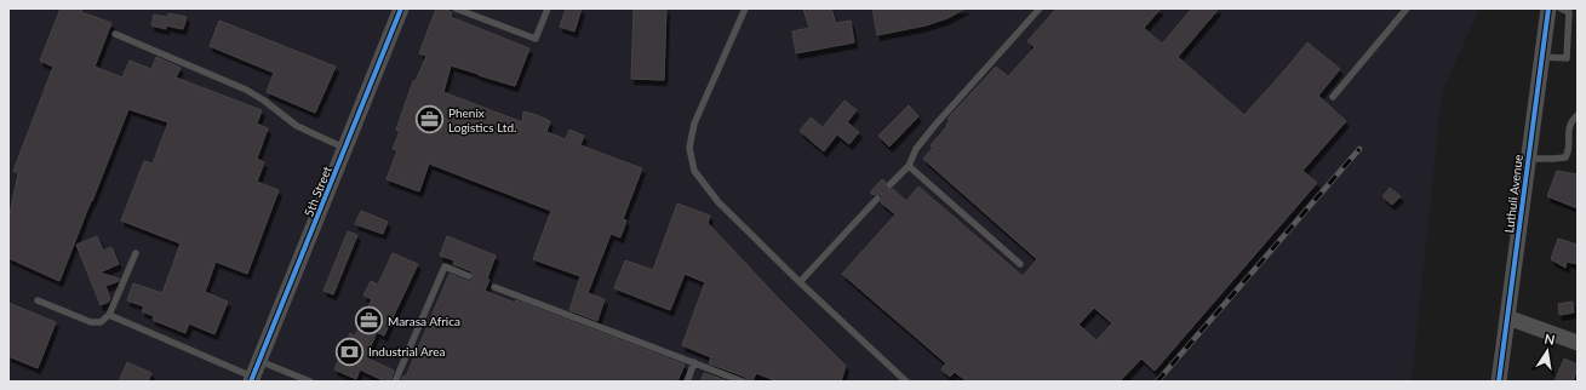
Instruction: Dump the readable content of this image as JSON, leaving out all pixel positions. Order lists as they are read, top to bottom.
{
  "streets": {
    "street": ["5th Street", "Luthuli Avenue"]
  },
  "places": {
    "office": ["Phenix Logistics Ltd.", "Marasa Africa"],
    "bank": ["Industrial Area"]
  },
  "north": "top"
}
